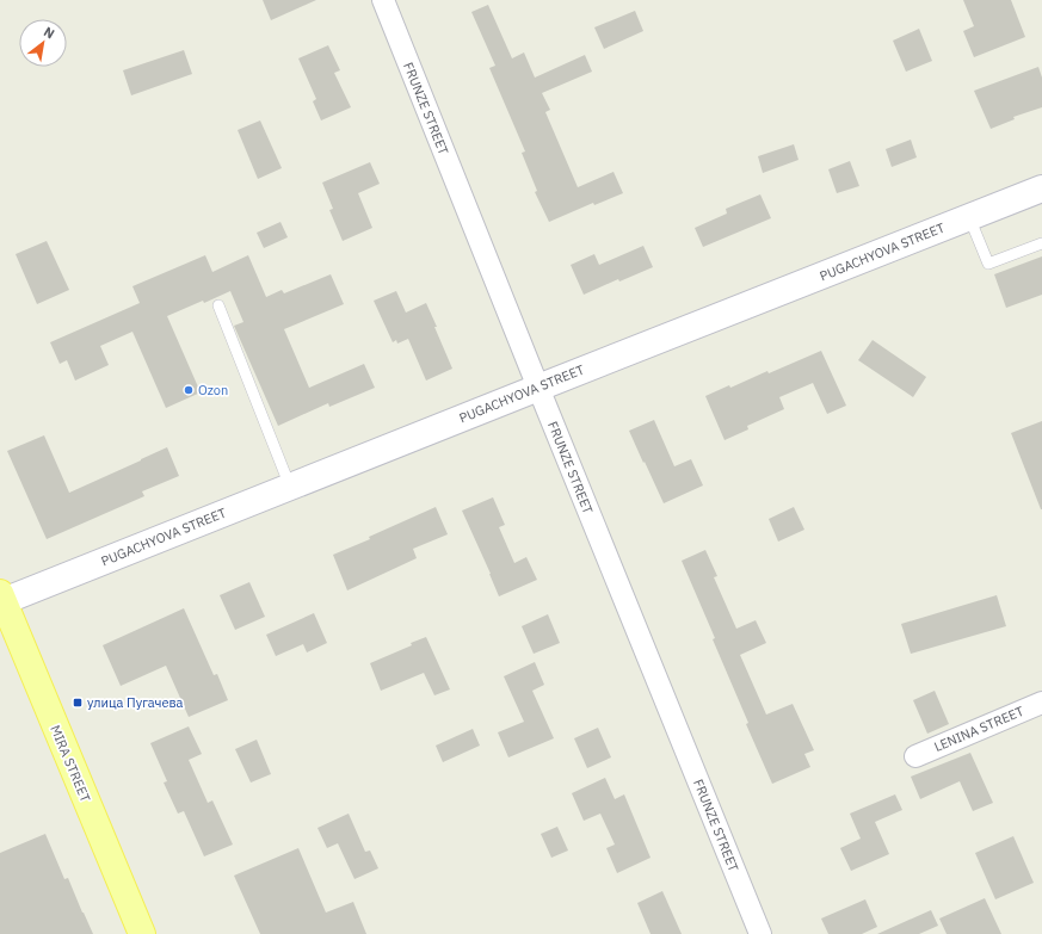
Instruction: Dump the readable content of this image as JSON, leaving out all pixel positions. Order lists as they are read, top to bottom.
{
  "streets": {
    "main road": ["MIRA STREET"],
    "street": ["FRUNZE STREET", "PUGACHYOVA STREET", "LENINA STREET"]
  },
  "crossings": [
    ["FRUNZE STREET", "PUGACHYOVA STREET"],
    ["PUGACHYOVA STREET", "MIRA STREET"]
  ],
  "places": {
    "other": ["Ozon"],
    "transit": ["улица Пугачева"]
  },
  "north": "top right"
}
